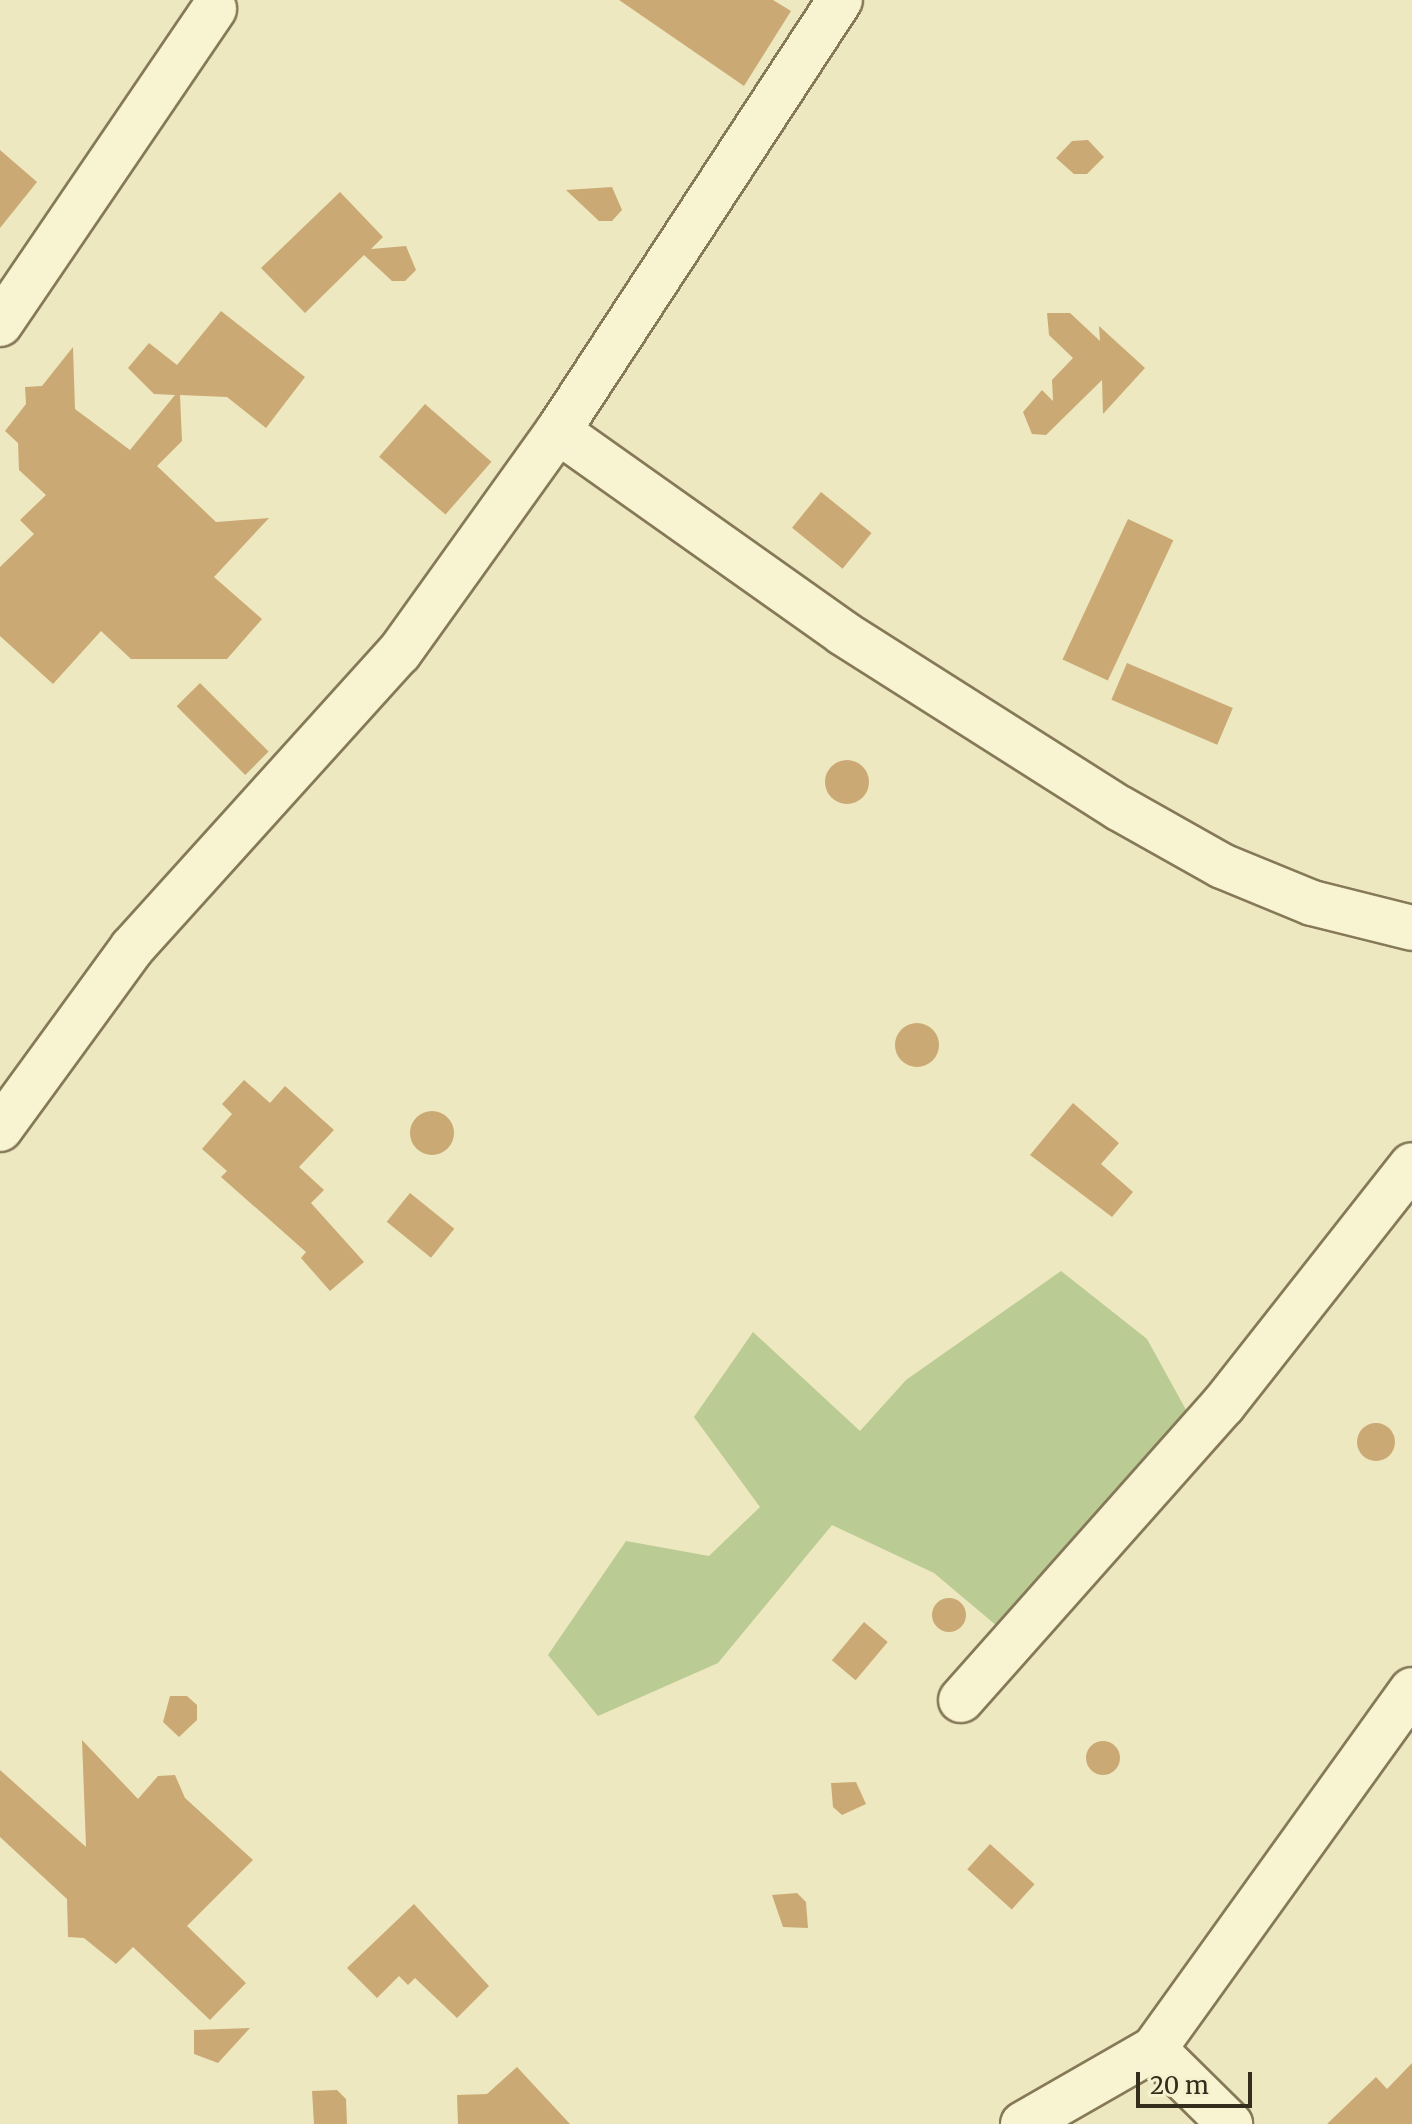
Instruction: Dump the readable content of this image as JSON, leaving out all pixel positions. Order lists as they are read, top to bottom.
{
  "scale_bar": "20 m"
}
